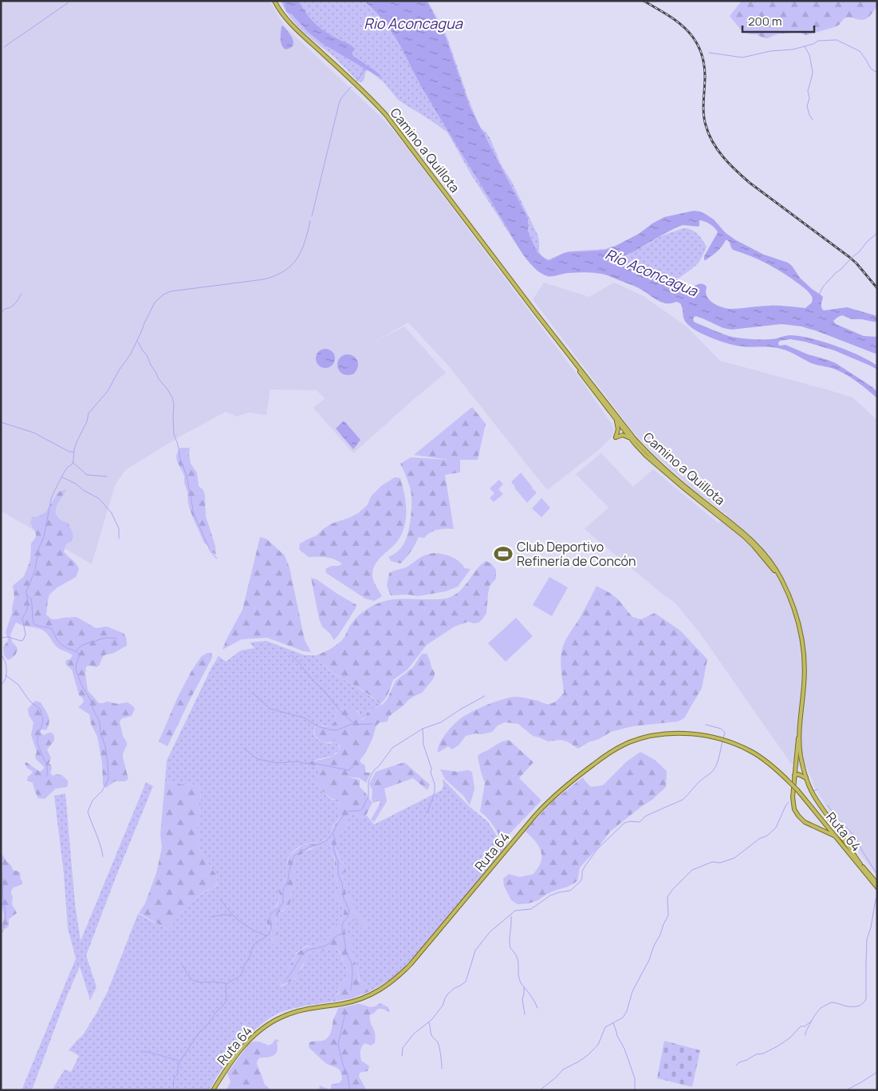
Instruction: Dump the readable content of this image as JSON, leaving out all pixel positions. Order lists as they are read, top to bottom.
{
  "streets": {
    "main road": ["Camino a Quillota", "Ruta 64"]
  },
  "water": ["Rio Aconcagua", "Río Aconcagua"],
  "places": {
    "sports": ["Club Deportivo Refinería de Concón"]
  },
  "scale_bar": "200 m"
}
